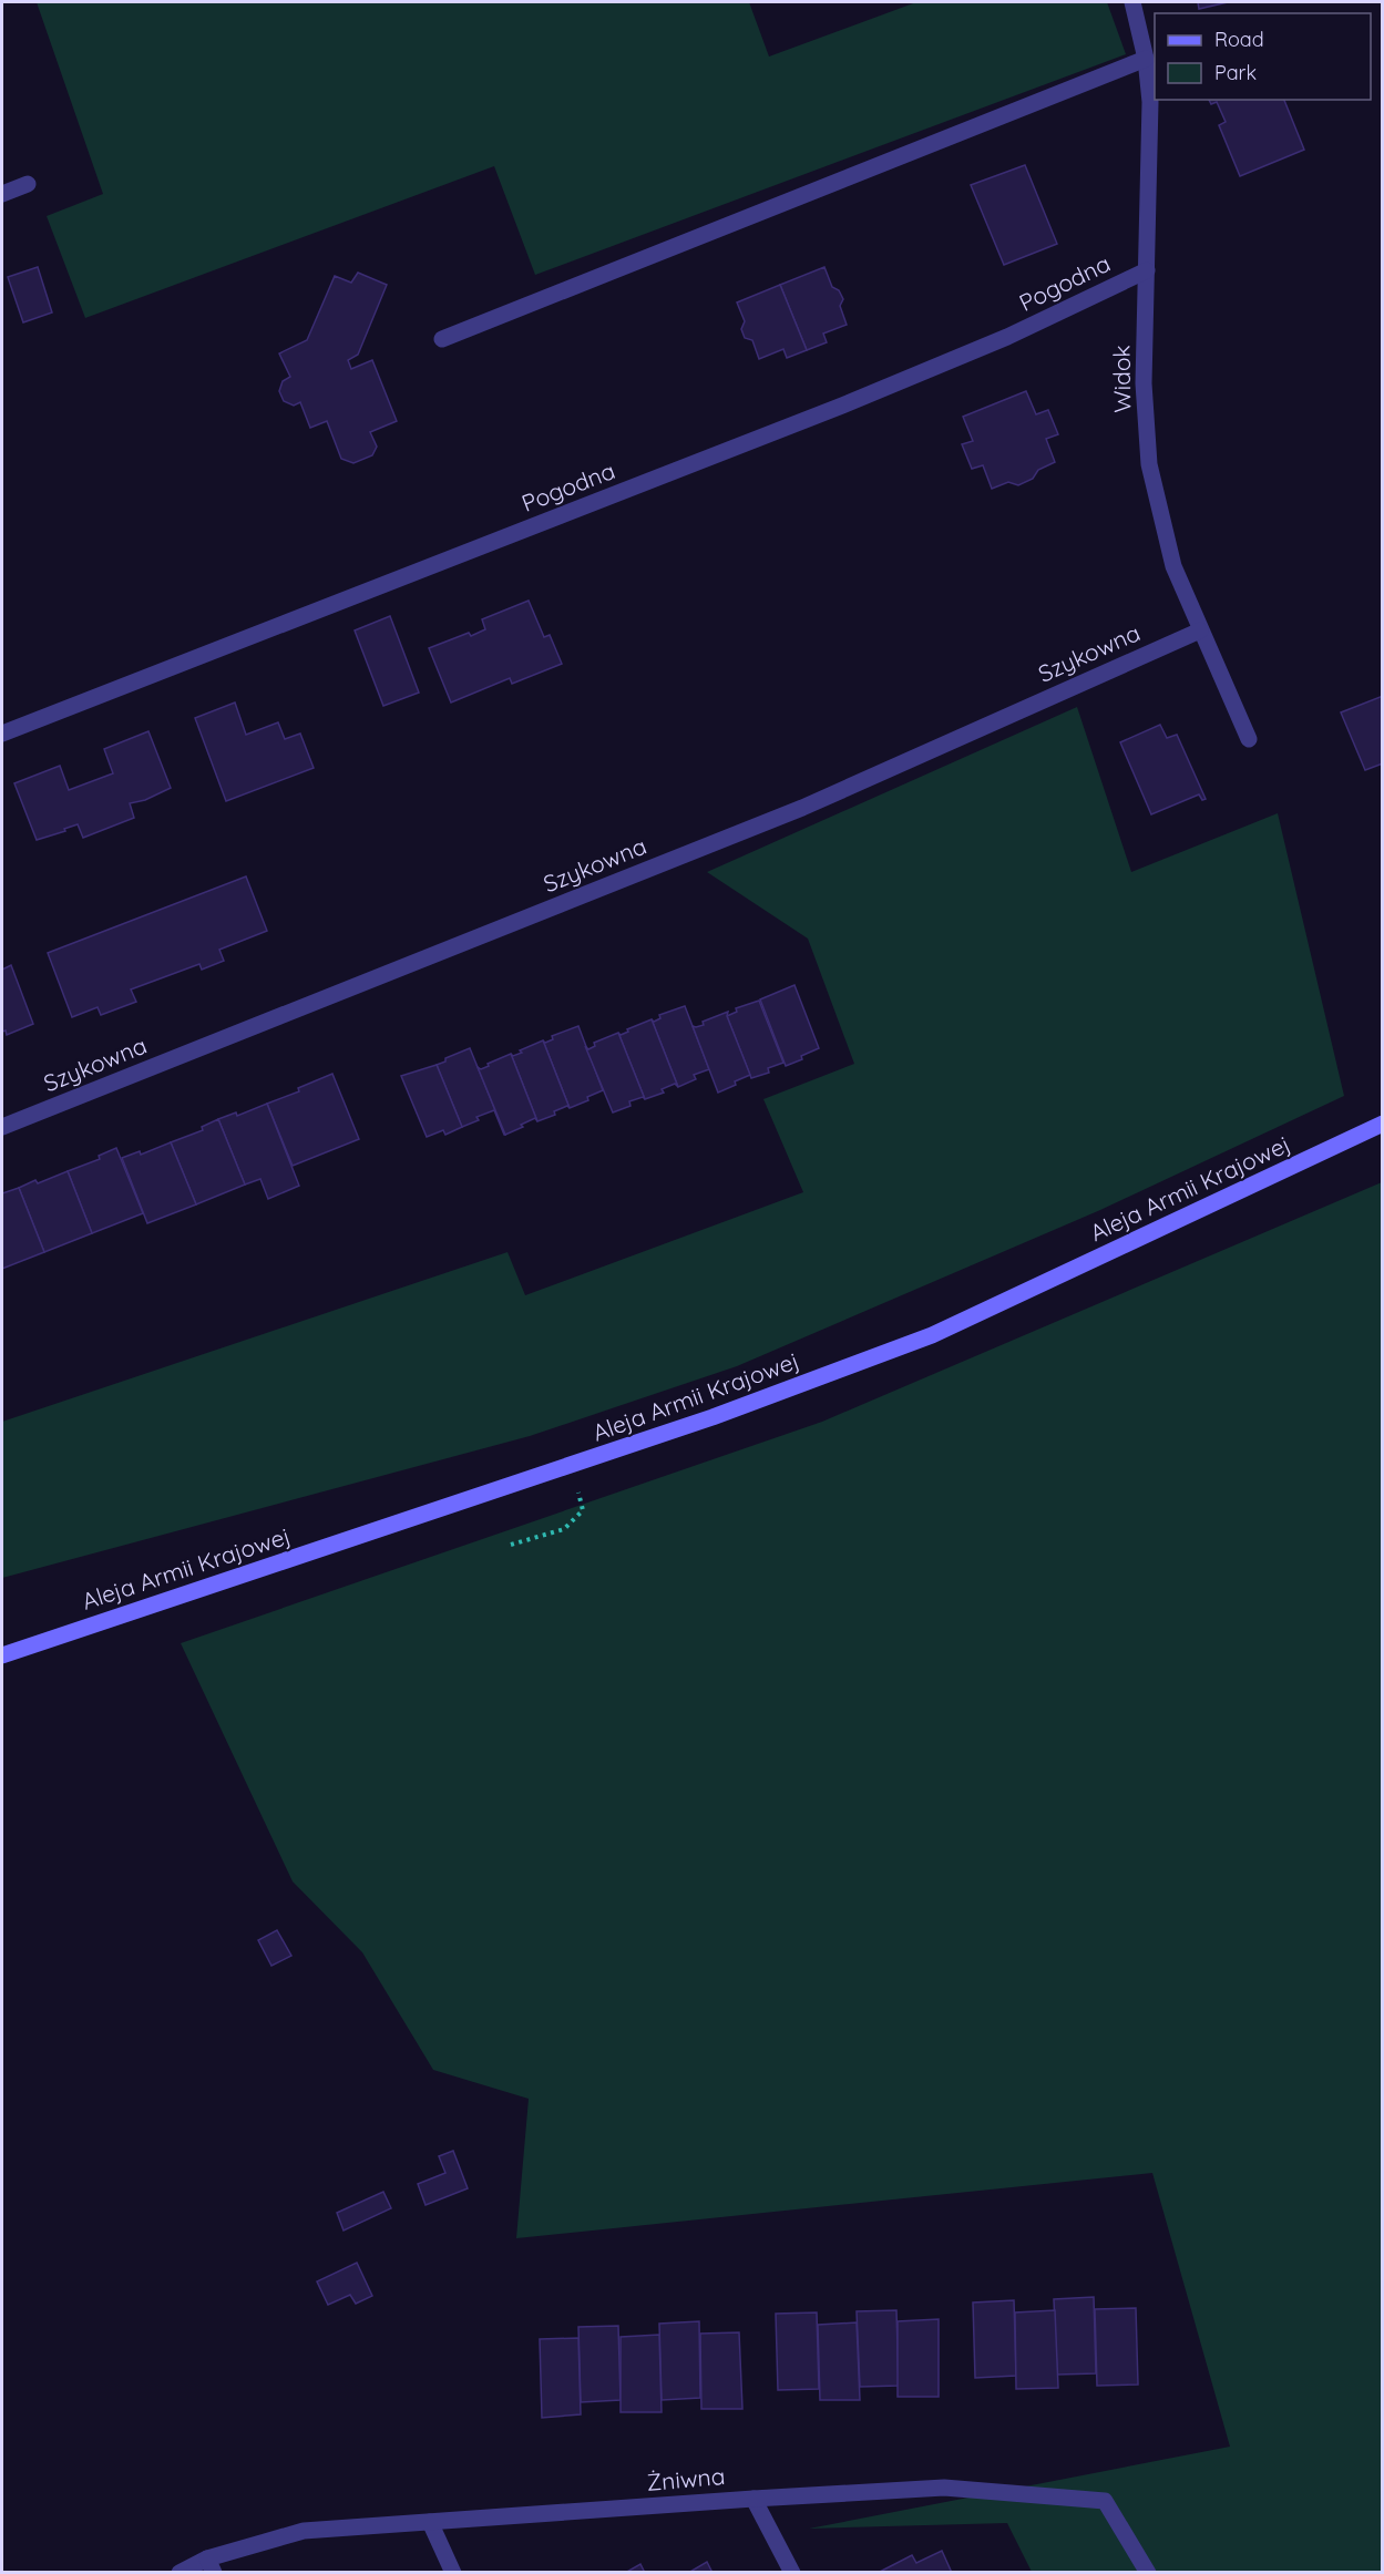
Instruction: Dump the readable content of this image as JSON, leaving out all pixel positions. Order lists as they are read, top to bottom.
{
  "streets": {
    "main road": ["Aleja Armii Krajowej"],
    "street": [
      "Pogodna",
      "Widok",
      "Szykowna",
      "Żniwna"
    ]
  },
  "crossings": [
    ["Pogodna", "Widok"],
    ["Widok", "Szykowna"]
  ],
  "legend": ["Road", "Park"]
}
